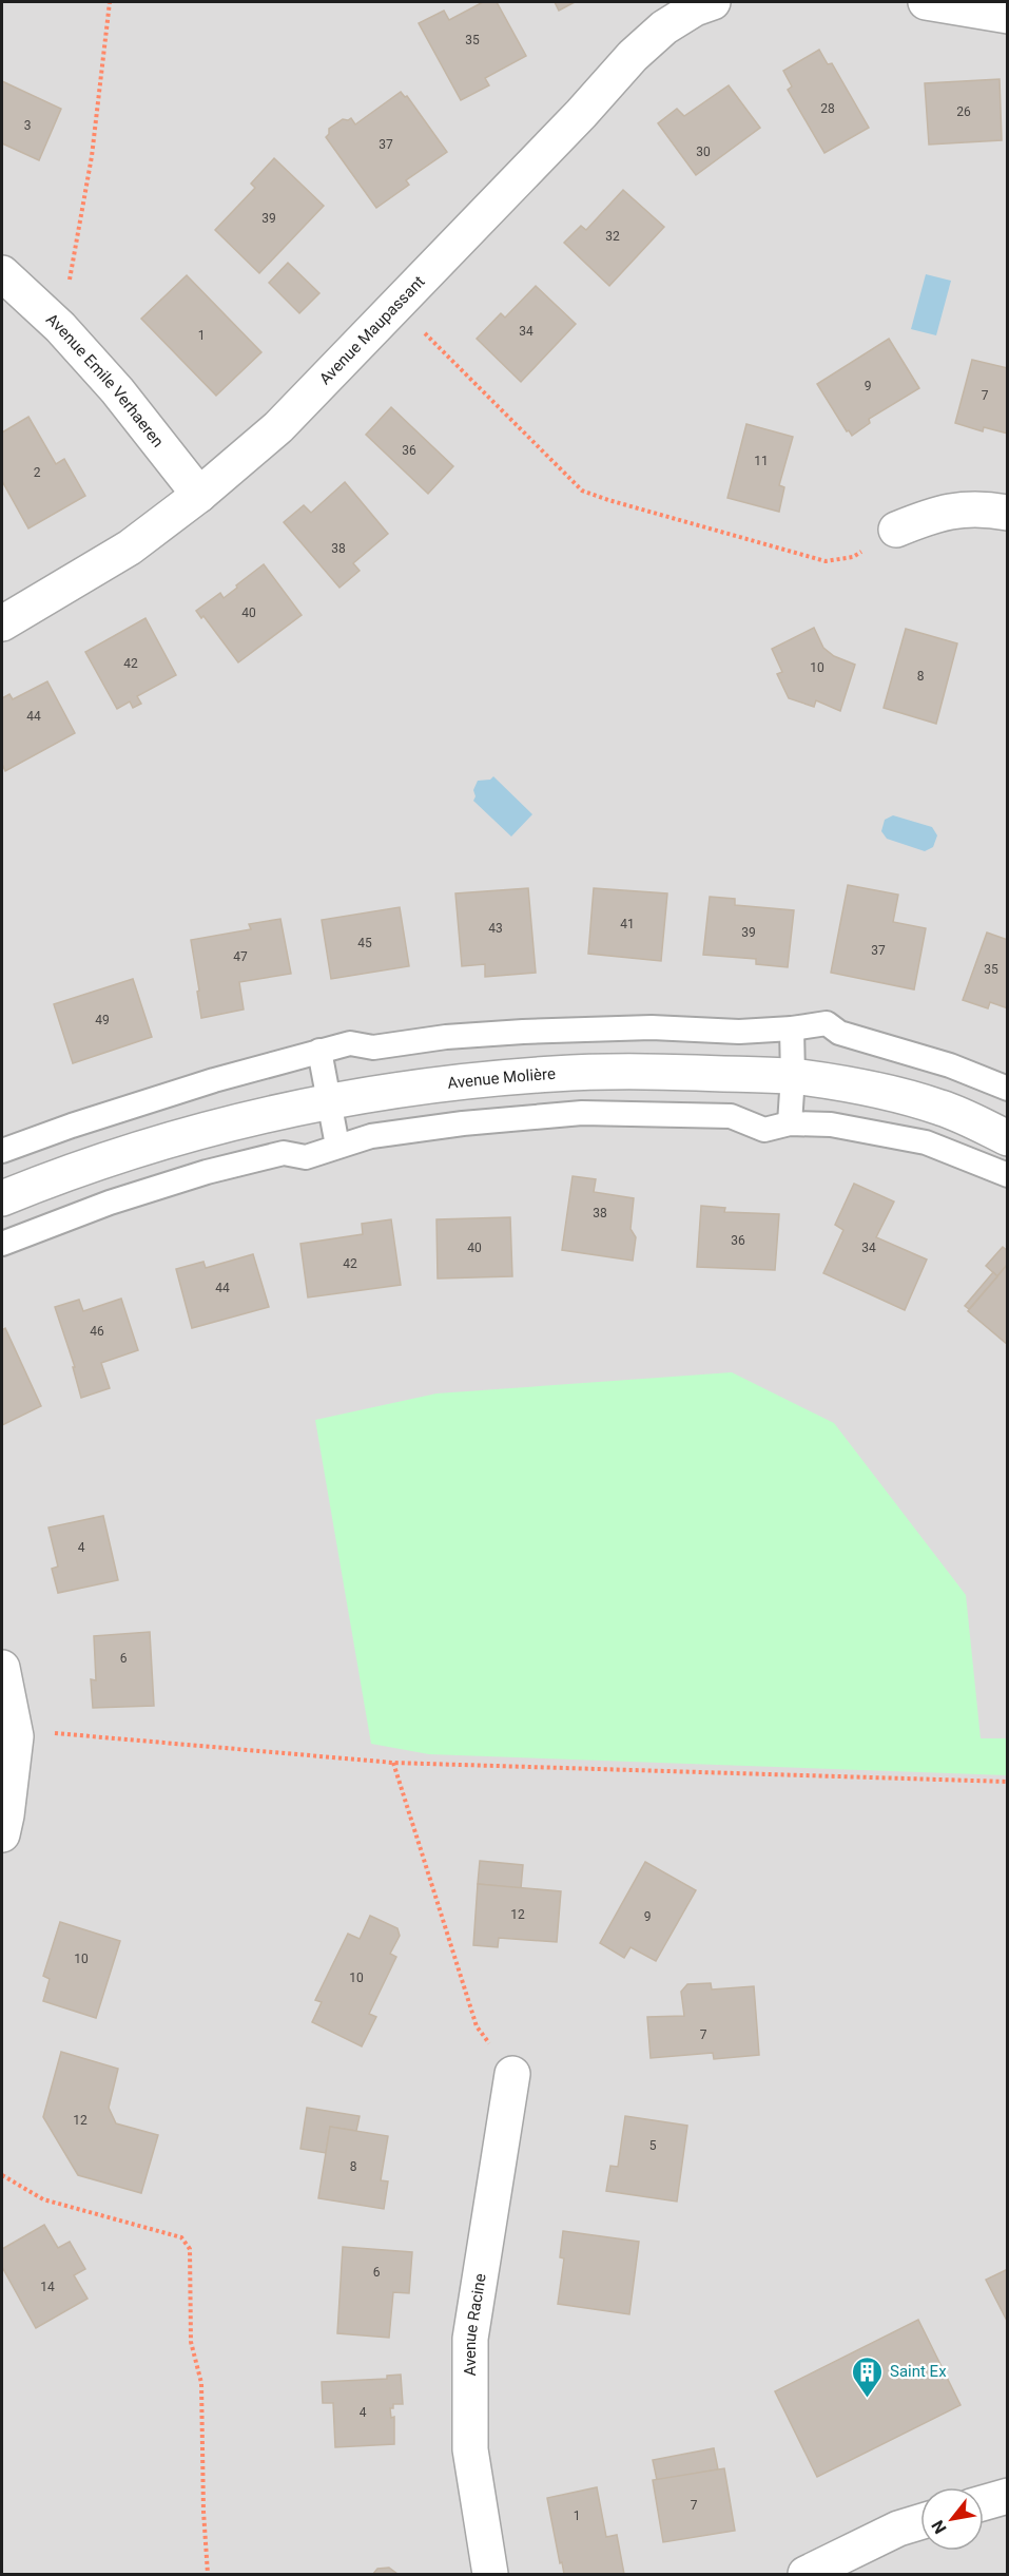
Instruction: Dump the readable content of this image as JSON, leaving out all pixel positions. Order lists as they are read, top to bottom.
{
  "streets": {
    "street": [
      "Avenue Maupassant",
      "Avenue Emile Verhaeren",
      "Avenue Molière",
      "Avenue Racine"
    ]
  },
  "crossings": [
    ["Avenue Maupassant", "Avenue Emile Verhaeren"]
  ],
  "places": {
    "building": ["Saint Ex"]
  },
  "house_numbers": [
    "35",
    "28",
    "26",
    "3",
    "37",
    "30",
    "39",
    "32",
    "34",
    "1",
    "9",
    "7",
    "36",
    "11",
    "2",
    "38",
    "40",
    "42",
    "10",
    "8",
    "44",
    "41",
    "43",
    "39",
    "45",
    "37",
    "47",
    "35",
    "49",
    "38",
    "36",
    "40",
    "34",
    "42",
    "44",
    "46",
    "4",
    "6",
    "12",
    "9",
    "10",
    "10",
    "7",
    "12",
    "5",
    "8",
    "6",
    "14",
    "4",
    "7",
    "1"
  ],
  "north": "bottom left"
}
